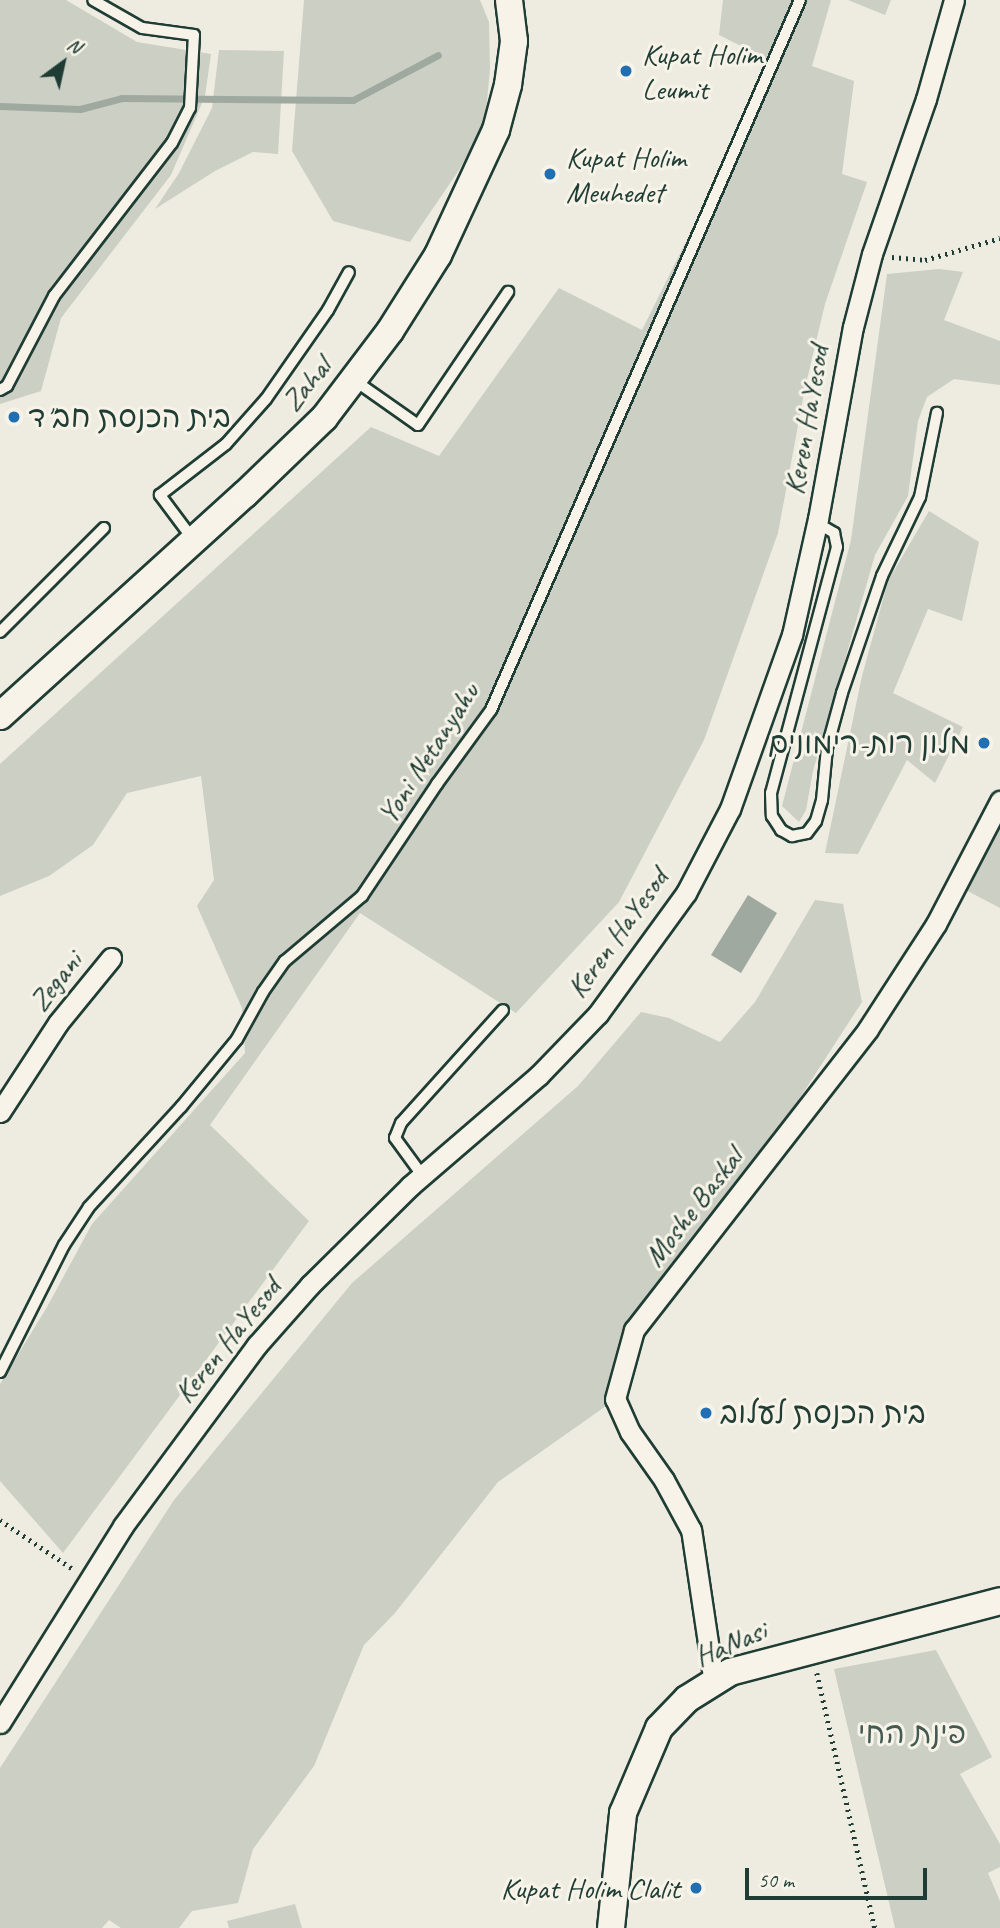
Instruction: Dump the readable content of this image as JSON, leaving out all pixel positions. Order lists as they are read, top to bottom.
{
  "streets": {
    "street": [
      "Zahal",
      "Keren HaYesod",
      "Zegani",
      "Moshe Baskal",
      "HaNasi"
    ],
    "lane": ["Yoni Netanyahu"]
  },
  "crossings": [
    ["Moshe Baskal", "HaNasi"]
  ],
  "parks": ["פינת החי"],
  "places": [
    "Kupat Holim Leumit",
    "Kupat Holim Meuhedet",
    "בית הכנסת חב\"ד",
    "מלון רות-רימונים",
    "בית הכנסת לעלוב",
    "Kupat Holim Clalit"
  ],
  "scale_bar": "50 m",
  "north": "top right"
}
